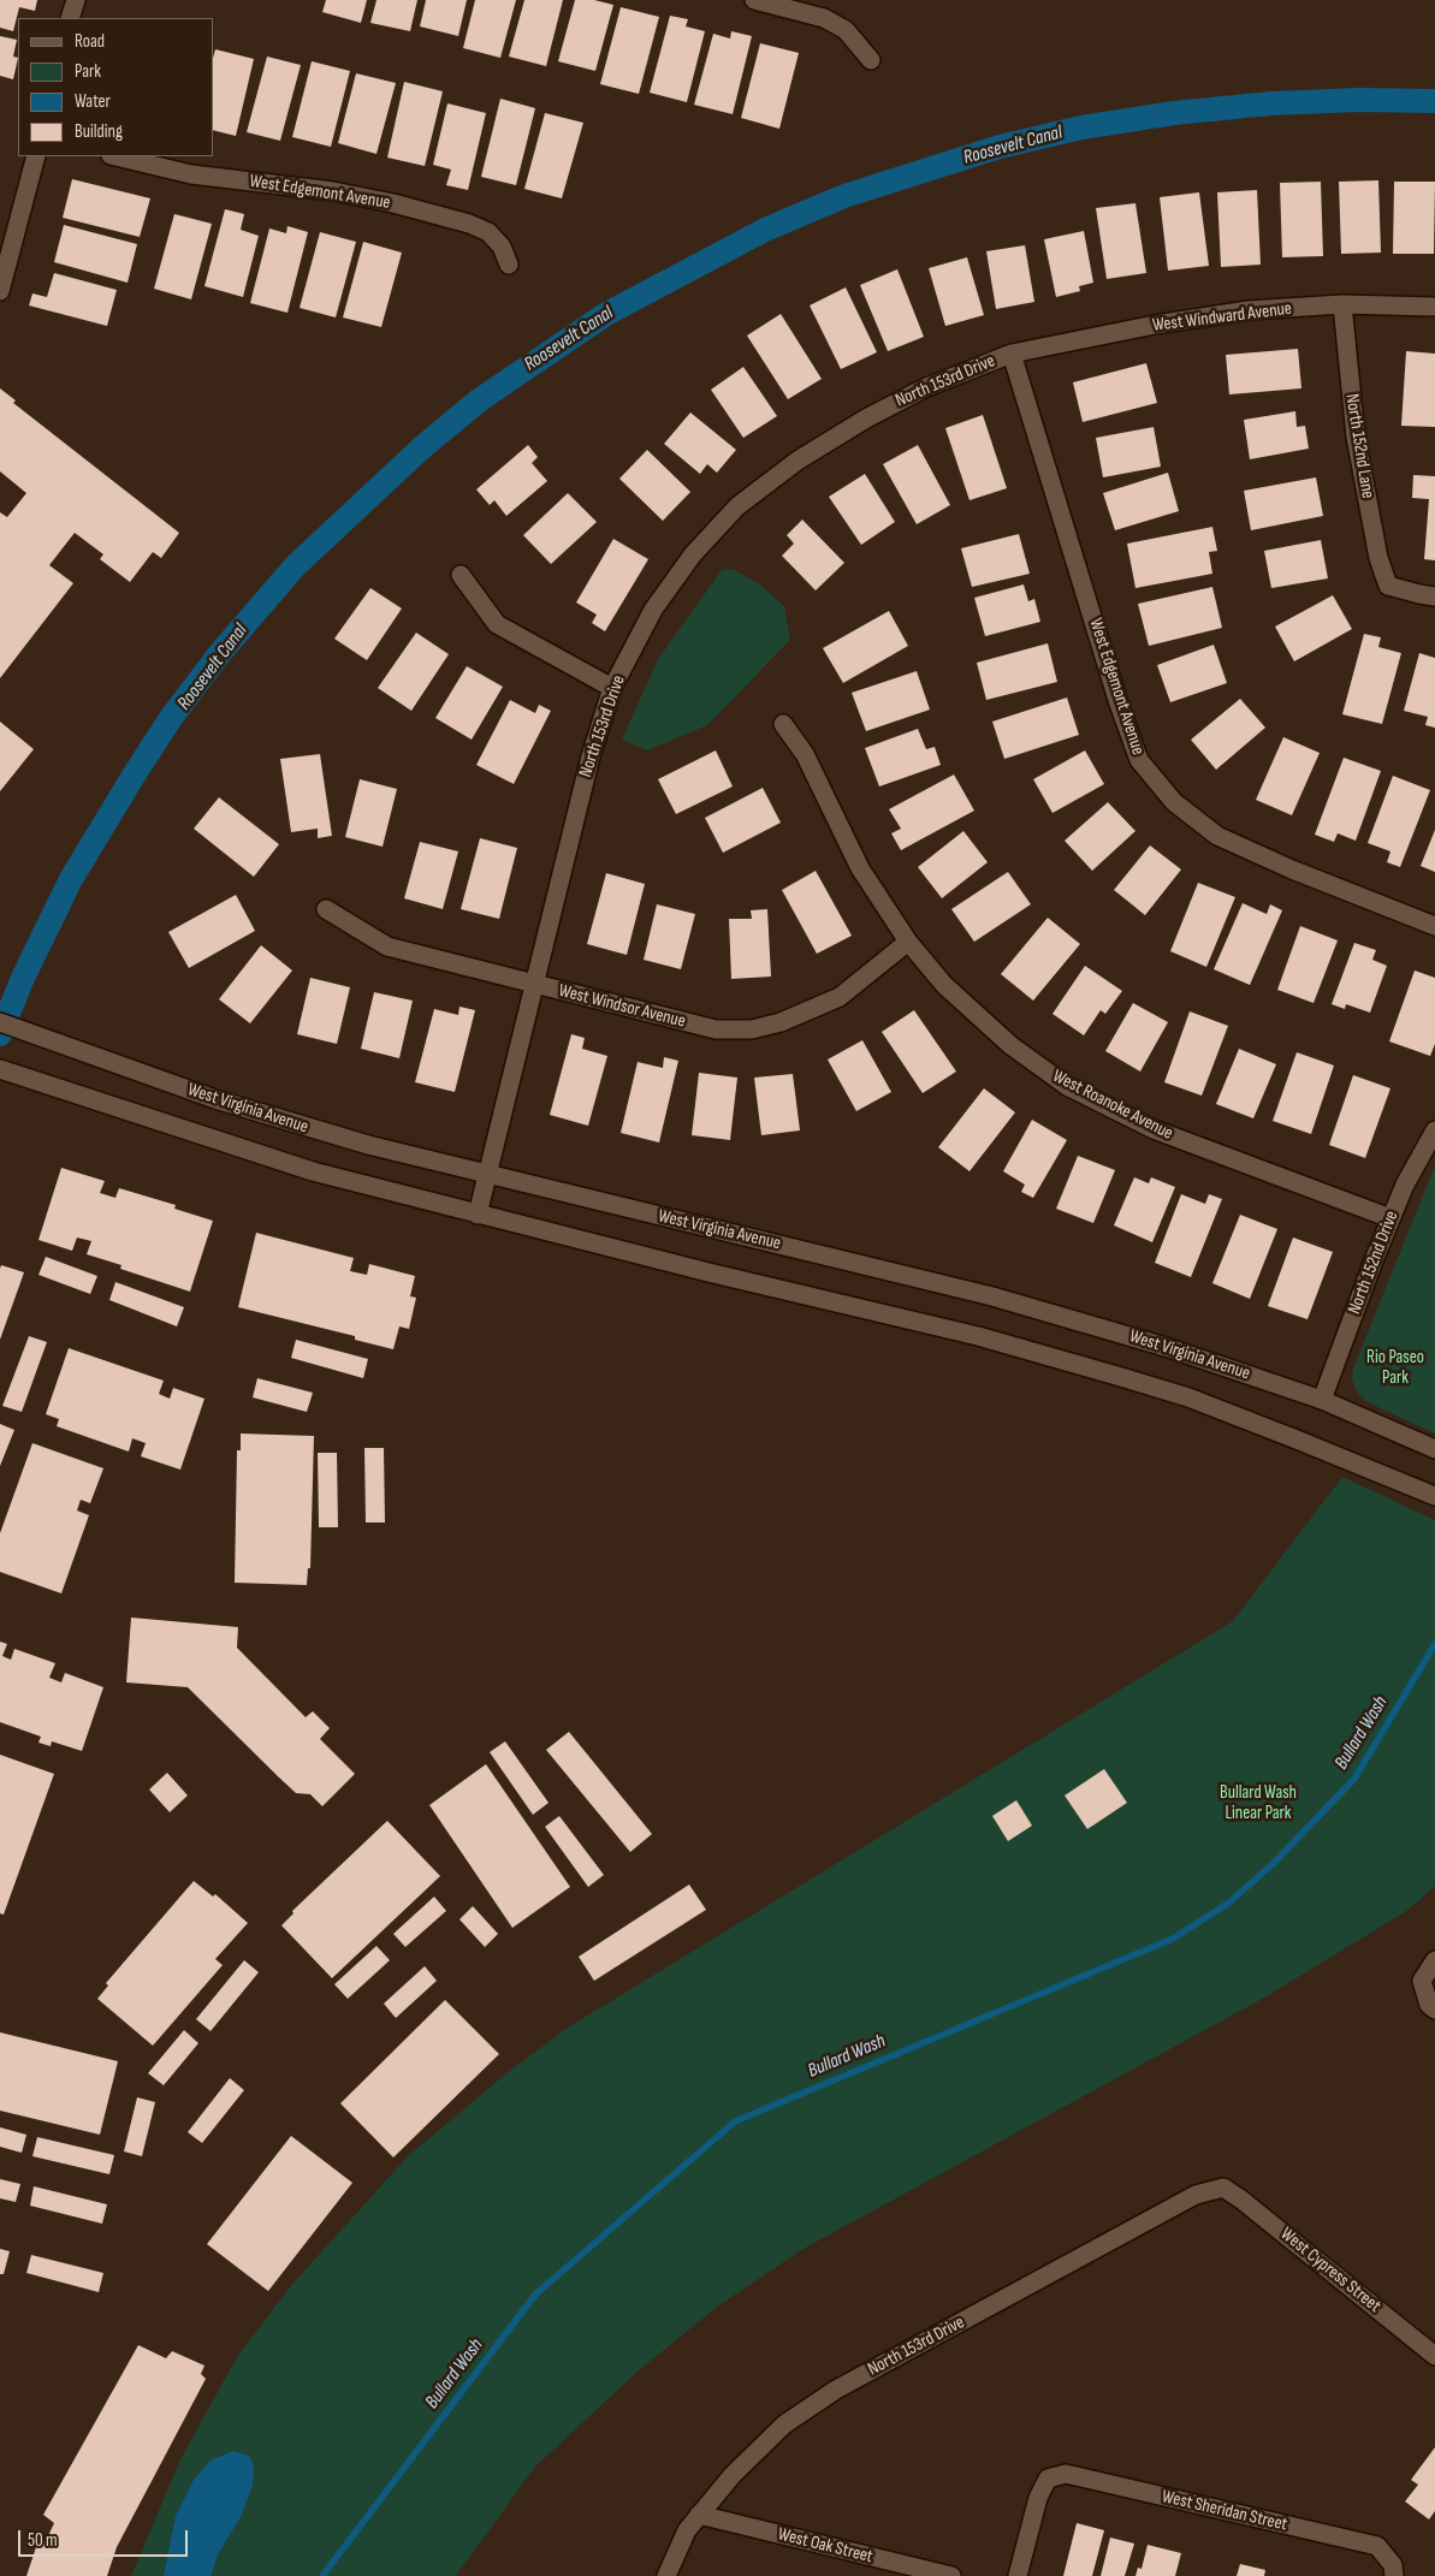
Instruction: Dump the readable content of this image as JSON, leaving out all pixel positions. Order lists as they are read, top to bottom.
{
  "streets": {
    "street": [
      "West Edgemont Avenue",
      "West Windward Avenue",
      "North 153rd Drive",
      "North 152nd Lane",
      "West Windsor Avenue",
      "West Roanoke Avenue",
      "West Virginia Avenue",
      "North 152nd Drive",
      "West Cypress Street",
      "West Sheridan Street",
      "West Oak Street"
    ]
  },
  "crossings": [
    ["West Edgemont Avenue", "West Windward Avenue"],
    ["West Edgemont Avenue", "North 153rd Drive"],
    ["West Windward Avenue", "North 153rd Drive"],
    ["West Windward Avenue", "North 152nd Lane"],
    ["North 153rd Drive", "West Windsor Avenue"],
    ["North 153rd Drive", "West Virginia Avenue"],
    ["North 153rd Drive", "West Cypress Street"],
    ["North 153rd Drive", "West Oak Street"],
    ["West Windsor Avenue", "West Roanoke Avenue"],
    ["West Roanoke Avenue", "North 152nd Drive"],
    ["West Virginia Avenue", "North 152nd Drive"]
  ],
  "water": ["Roosevelt Canal", "Bullard Wash"],
  "parks": ["Rio Paseo Park", "Bullard Wash Linear Park"],
  "legend": [
    "Road",
    "Park",
    "Water",
    "Building"
  ],
  "scale_bar": "50 m"
}
